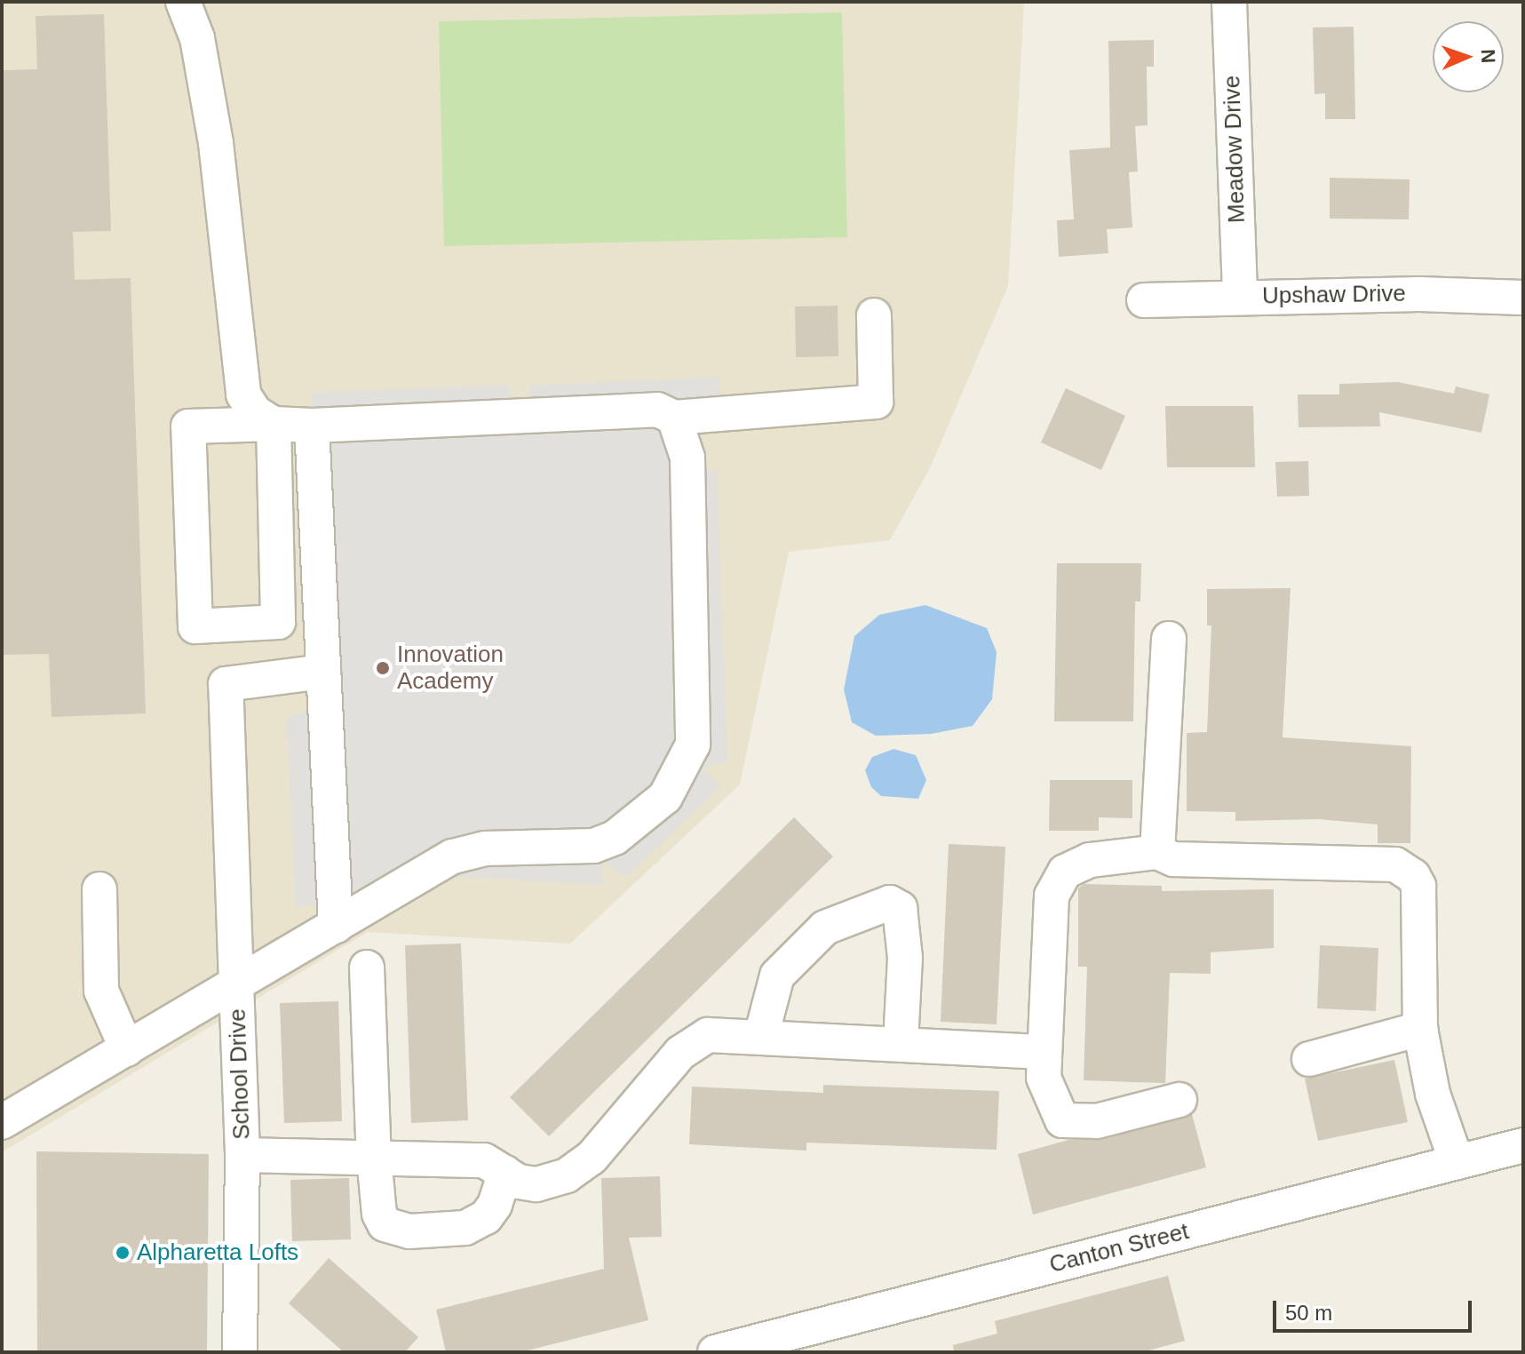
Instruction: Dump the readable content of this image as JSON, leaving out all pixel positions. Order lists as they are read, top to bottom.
{
  "streets": {
    "street": [
      "Meadow Drive",
      "Upshaw Drive",
      "School Drive",
      "Canton Street"
    ]
  },
  "crossings": [
    ["Meadow Drive", "Upshaw Drive"]
  ],
  "places": ["Innovation Academy", "Alpharetta Lofts"],
  "scale_bar": "50 m",
  "north": "right"
}
